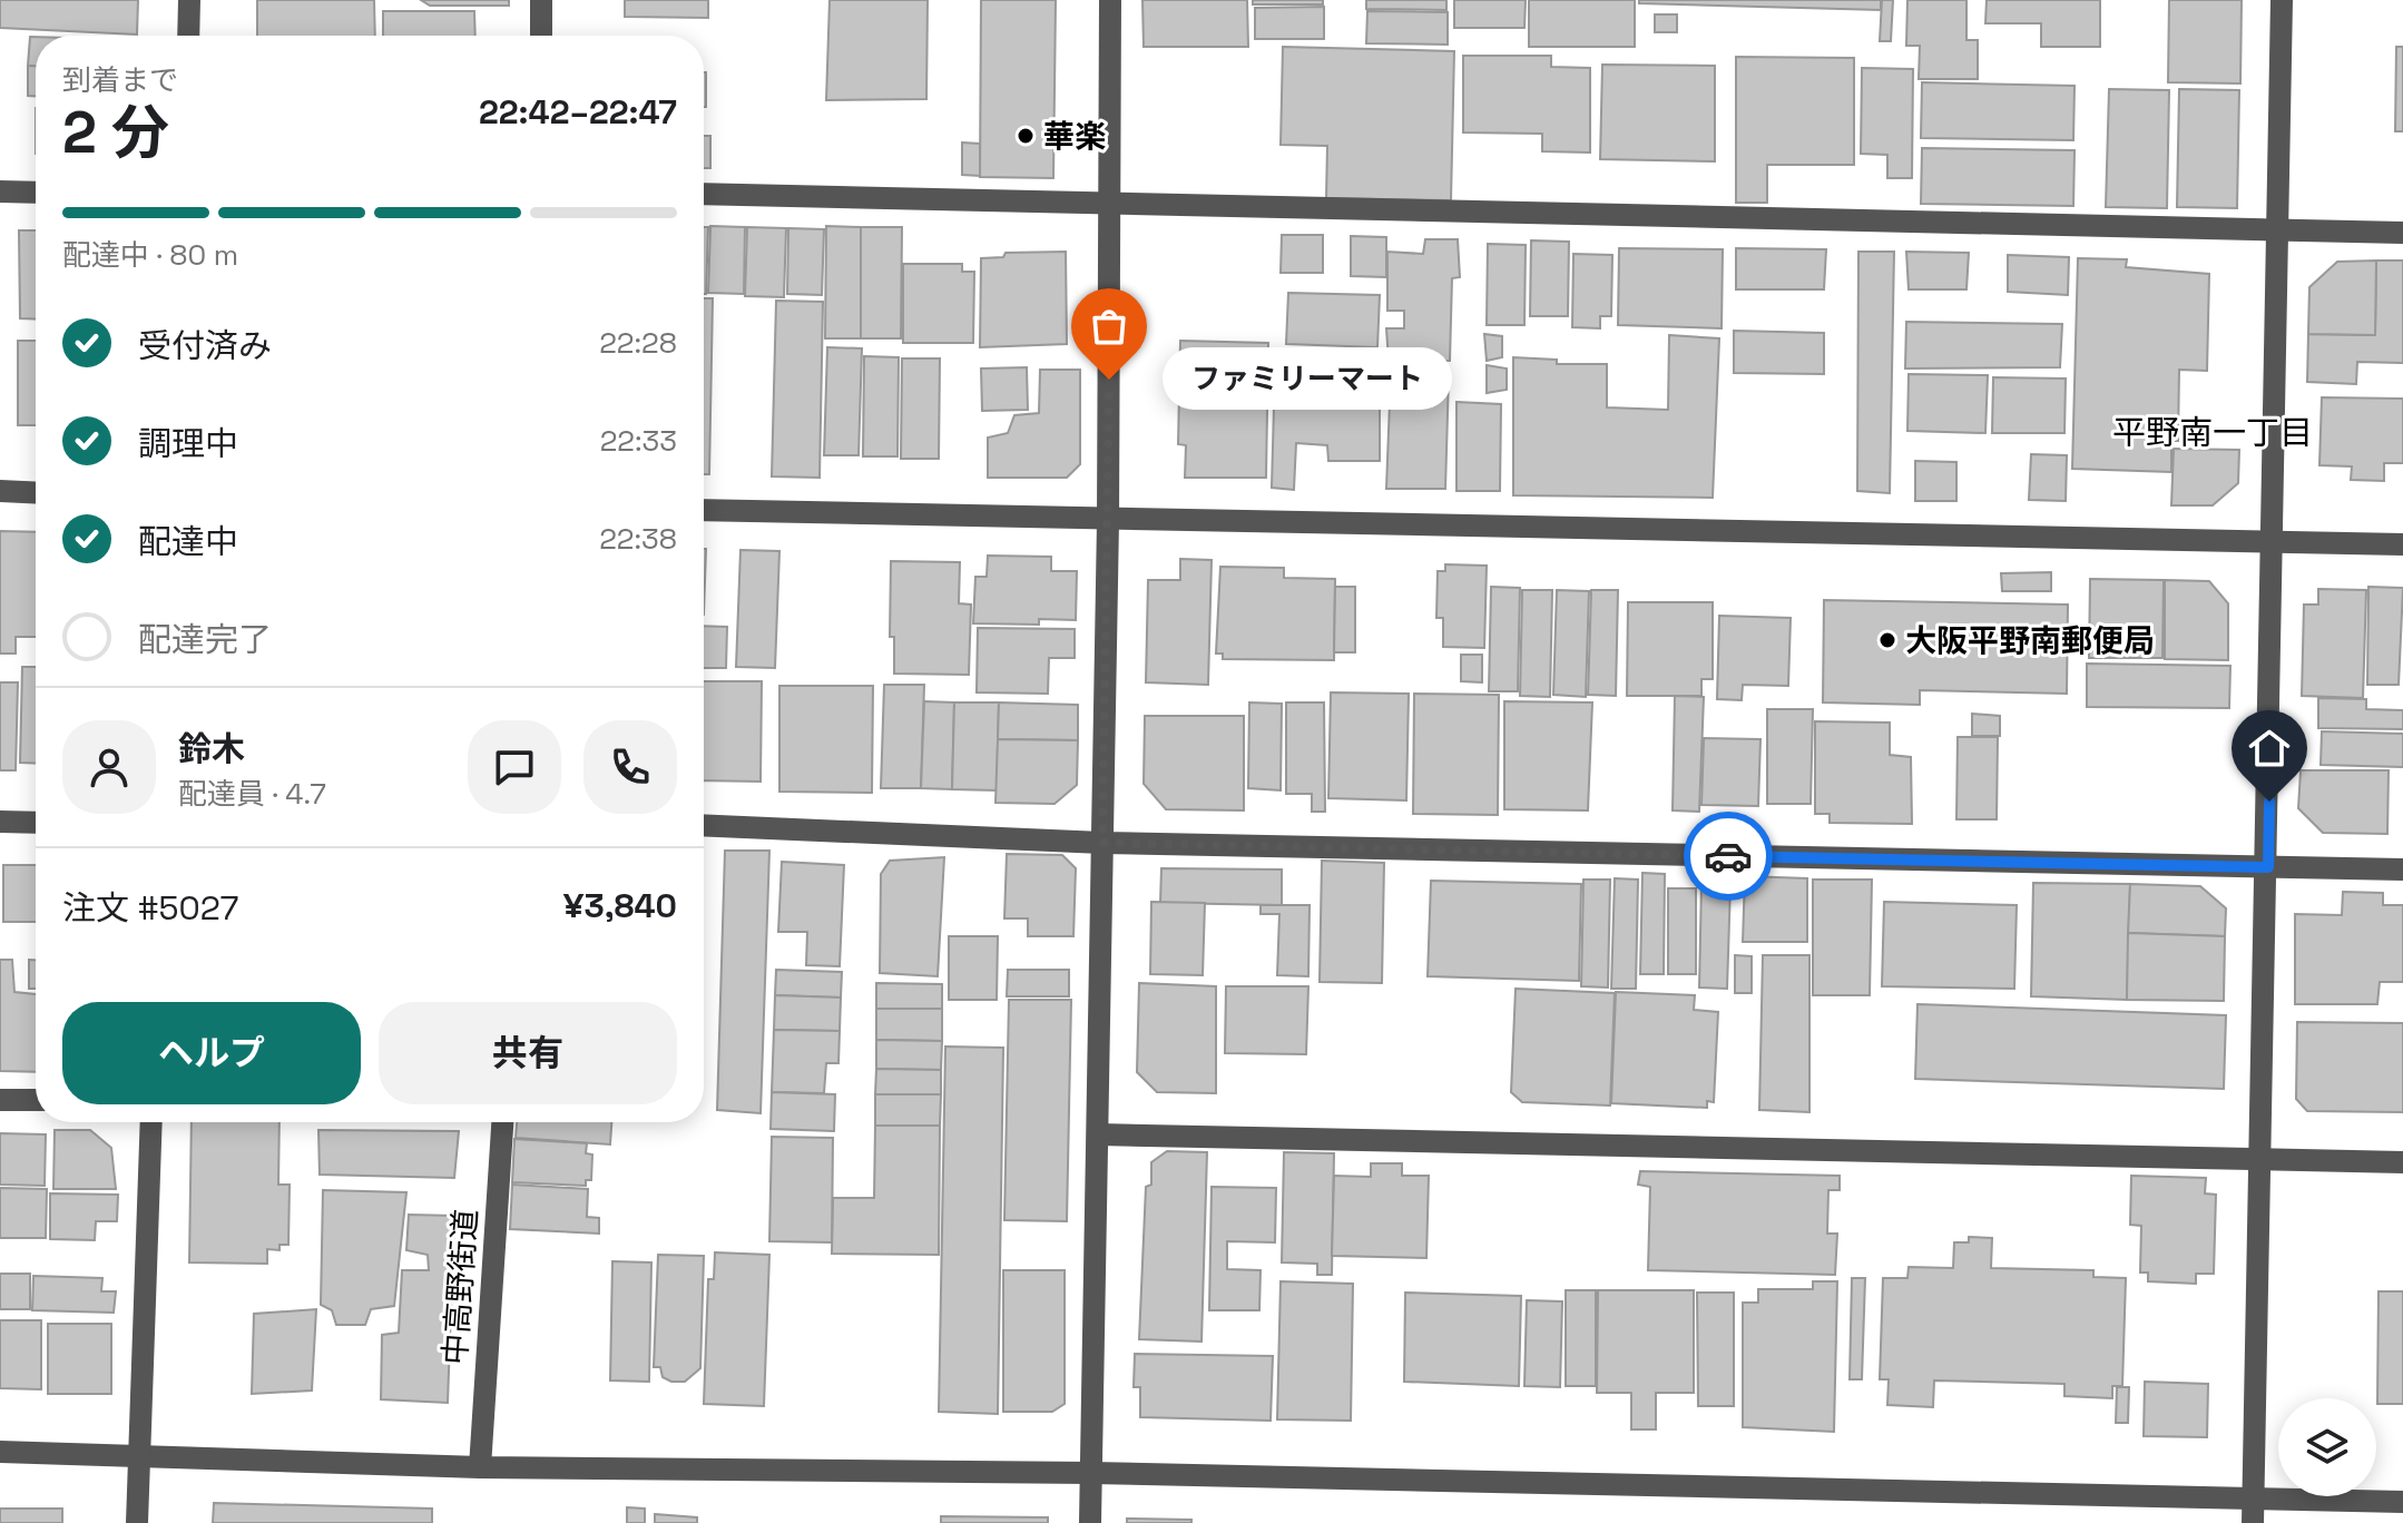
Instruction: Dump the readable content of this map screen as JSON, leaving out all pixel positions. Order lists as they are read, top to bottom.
{
  "streets": {
    "street": ["中高野街道"]
  },
  "districts": ["平野南一丁目"],
  "places": ["華楽", "ファミリーマート", "大阪平野南郵便局"],
  "page": {
    "heading": ["2 分", "到着まで", "22:42–22:47"],
    "panel": [
      "鈴木",
      "配達員 · 4.7",
      "注文 #5027",
      "¥3,840"
    ],
    "bar": "配達中 · 80 m",
    "list": [
      ["受付済み", "22:28"],
      ["調理中", "22:33"],
      ["配達中", "22:38"],
      "配達完了"
    ],
    "bubble": "ファミリーマート",
    "buttons": ["ヘルプ", "共有"]
  }
}
